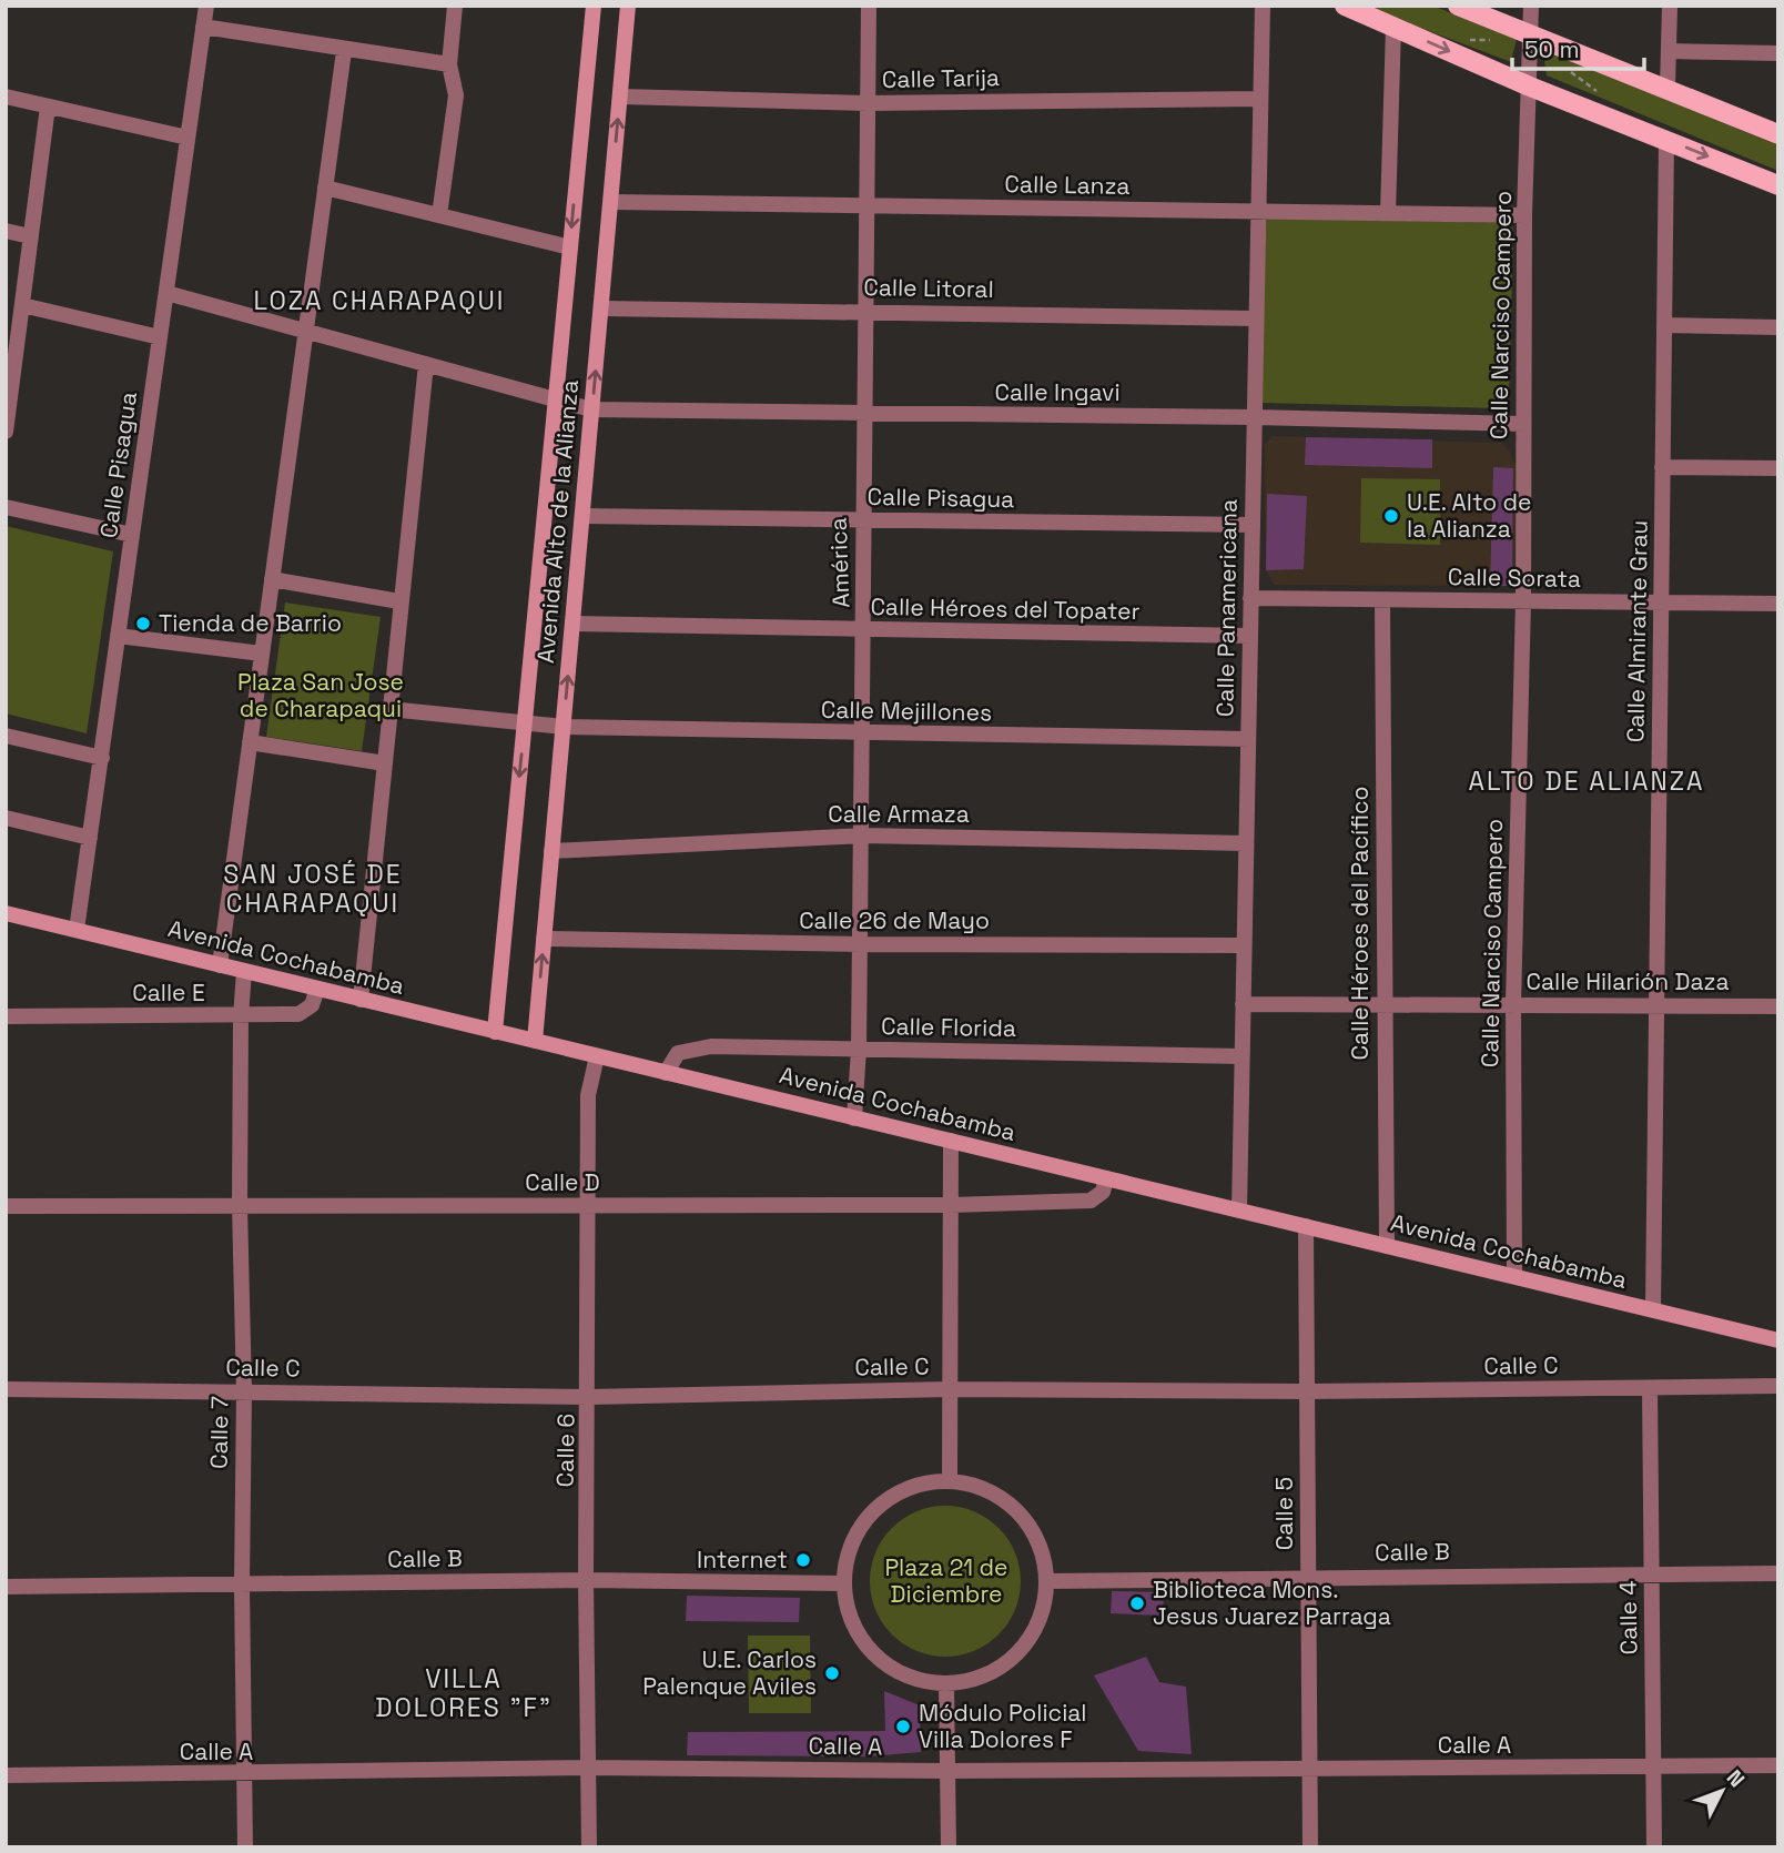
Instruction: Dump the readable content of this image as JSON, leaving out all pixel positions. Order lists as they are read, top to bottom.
{
  "streets": {
    "street": [
      "Calle Tarija",
      "Calle Lanza",
      "Calle Litoral",
      "Calle Narciso Campero",
      "Calle Ingavi",
      "Calle Pisagua",
      "Avenida Alto de la Alianza",
      "América",
      "Calle Sorata",
      "Calle Panamericana",
      "Calle Héroes del Topater",
      "Calle Almirante Grau",
      "Calle Mejillones",
      "Calle Armaza",
      "Calle 26 de Mayo",
      "Calle Héroes del Pacífico",
      "Avenida Cochabamba",
      "Calle Hilarión Daza",
      "Calle E",
      "Calle Florida",
      "Calle D",
      "Calle C",
      "Calle 7",
      "Calle 6",
      "Calle 5",
      "Calle B",
      "Calle 4",
      "Calle A"
    ]
  },
  "crossings": [
    ["Calle Tarija", "Avenida Alto de la Alianza"],
    ["Calle Tarija", "América"],
    ["Calle Tarija", "Calle Panamericana"],
    ["Calle Lanza", "Calle Narciso Campero"],
    ["Calle Lanza", "Avenida Alto de la Alianza"],
    ["Calle Lanza", "América"],
    ["Calle Lanza", "Calle Panamericana"],
    ["Calle Litoral", "Avenida Alto de la Alianza"],
    ["Calle Litoral", "América"],
    ["Calle Litoral", "Calle Panamericana"],
    ["Calle Narciso Campero", "Calle Ingavi"],
    ["Calle Narciso Campero", "Calle Sorata"],
    ["Calle Narciso Campero", "Avenida Cochabamba"],
    ["Calle Narciso Campero", "Calle Hilarión Daza"],
    ["Calle Ingavi", "Calle Pisagua"],
    ["Calle Ingavi", "Avenida Alto de la Alianza"],
    ["Calle Ingavi", "América"],
    ["Calle Ingavi", "Calle Panamericana"],
    ["Calle Pisagua", "Avenida Alto de la Alianza"],
    ["Calle Pisagua", "América"],
    ["Calle Pisagua", "Calle Panamericana"],
    ["Calle Pisagua", "Avenida Cochabamba"],
    ["Avenida Alto de la Alianza", "Calle Héroes del Topater"],
    ["Avenida Alto de la Alianza", "Calle Mejillones"],
    ["Avenida Alto de la Alianza", "Calle Armaza"],
    ["Avenida Alto de la Alianza", "Calle 26 de Mayo"],
    ["Avenida Alto de la Alianza", "Avenida Cochabamba"],
    ["América", "Calle Héroes del Topater"],
    ["América", "Calle Mejillones"],
    ["América", "Calle Armaza"],
    ["América", "Calle 26 de Mayo"],
    ["América", "Avenida Cochabamba"],
    ["América", "Calle Florida"],
    ["Calle Sorata", "Calle Panamericana"],
    ["Calle Sorata", "Calle Almirante Grau"],
    ["Calle Sorata", "Calle Héroes del Pacífico"],
    ["Calle Panamericana", "Calle Héroes del Topater"],
    ["Calle Panamericana", "Calle Mejillones"],
    ["Calle Panamericana", "Calle Armaza"],
    ["Calle Panamericana", "Calle 26 de Mayo"],
    ["Calle Panamericana", "Avenida Cochabamba"],
    ["Calle Panamericana", "Calle Hilarión Daza"],
    ["Calle Panamericana", "Calle Florida"],
    ["Calle Almirante Grau", "Avenida Cochabamba"],
    ["Calle Almirante Grau", "Calle Hilarión Daza"],
    ["Calle Héroes del Pacífico", "Avenida Cochabamba"],
    ["Calle Héroes del Pacífico", "Calle Hilarión Daza"],
    ["Avenida Cochabamba", "Calle E"],
    ["Avenida Cochabamba", "Calle Florida"],
    ["Avenida Cochabamba", "Calle D"],
    ["Avenida Cochabamba", "Calle 7"],
    ["Avenida Cochabamba", "Calle 6"],
    ["Avenida Cochabamba", "Calle 5"],
    ["Calle E", "Calle 7"],
    ["Calle D", "Calle 7"],
    ["Calle D", "Calle 6"],
    ["Calle C", "Calle 7"],
    ["Calle C", "Calle 6"],
    ["Calle C", "Calle 5"],
    ["Calle C", "Calle 4"],
    ["Calle 7", "Calle B"],
    ["Calle 7", "Calle A"],
    ["Calle 6", "Calle B"],
    ["Calle 6", "Calle A"],
    ["Calle 5", "Calle B"],
    ["Calle 5", "Calle A"],
    ["Calle B", "Calle 4"],
    ["Calle 4", "Calle A"]
  ],
  "districts": [
    "LOZA CHARAPAQUI",
    "ALTO DE ALIANZA",
    "SAN JOSÉ DE CHARAPAQUI",
    "VILLA DOLORES \"F\""
  ],
  "parks": ["Plaza San Jose de Charapaqui", "Plaza 21 de Diciembre"],
  "places": [
    "U.E. Alto de la Alianza",
    "Tienda de Barrio",
    "Internet",
    "Biblioteca Mons. Jesus Juarez Parraga",
    "U.E. Carlos Palenque Aviles",
    "Módulo Policial Villa Dolores F"
  ],
  "scale_bar": "50 m",
  "north": "top right"
}
